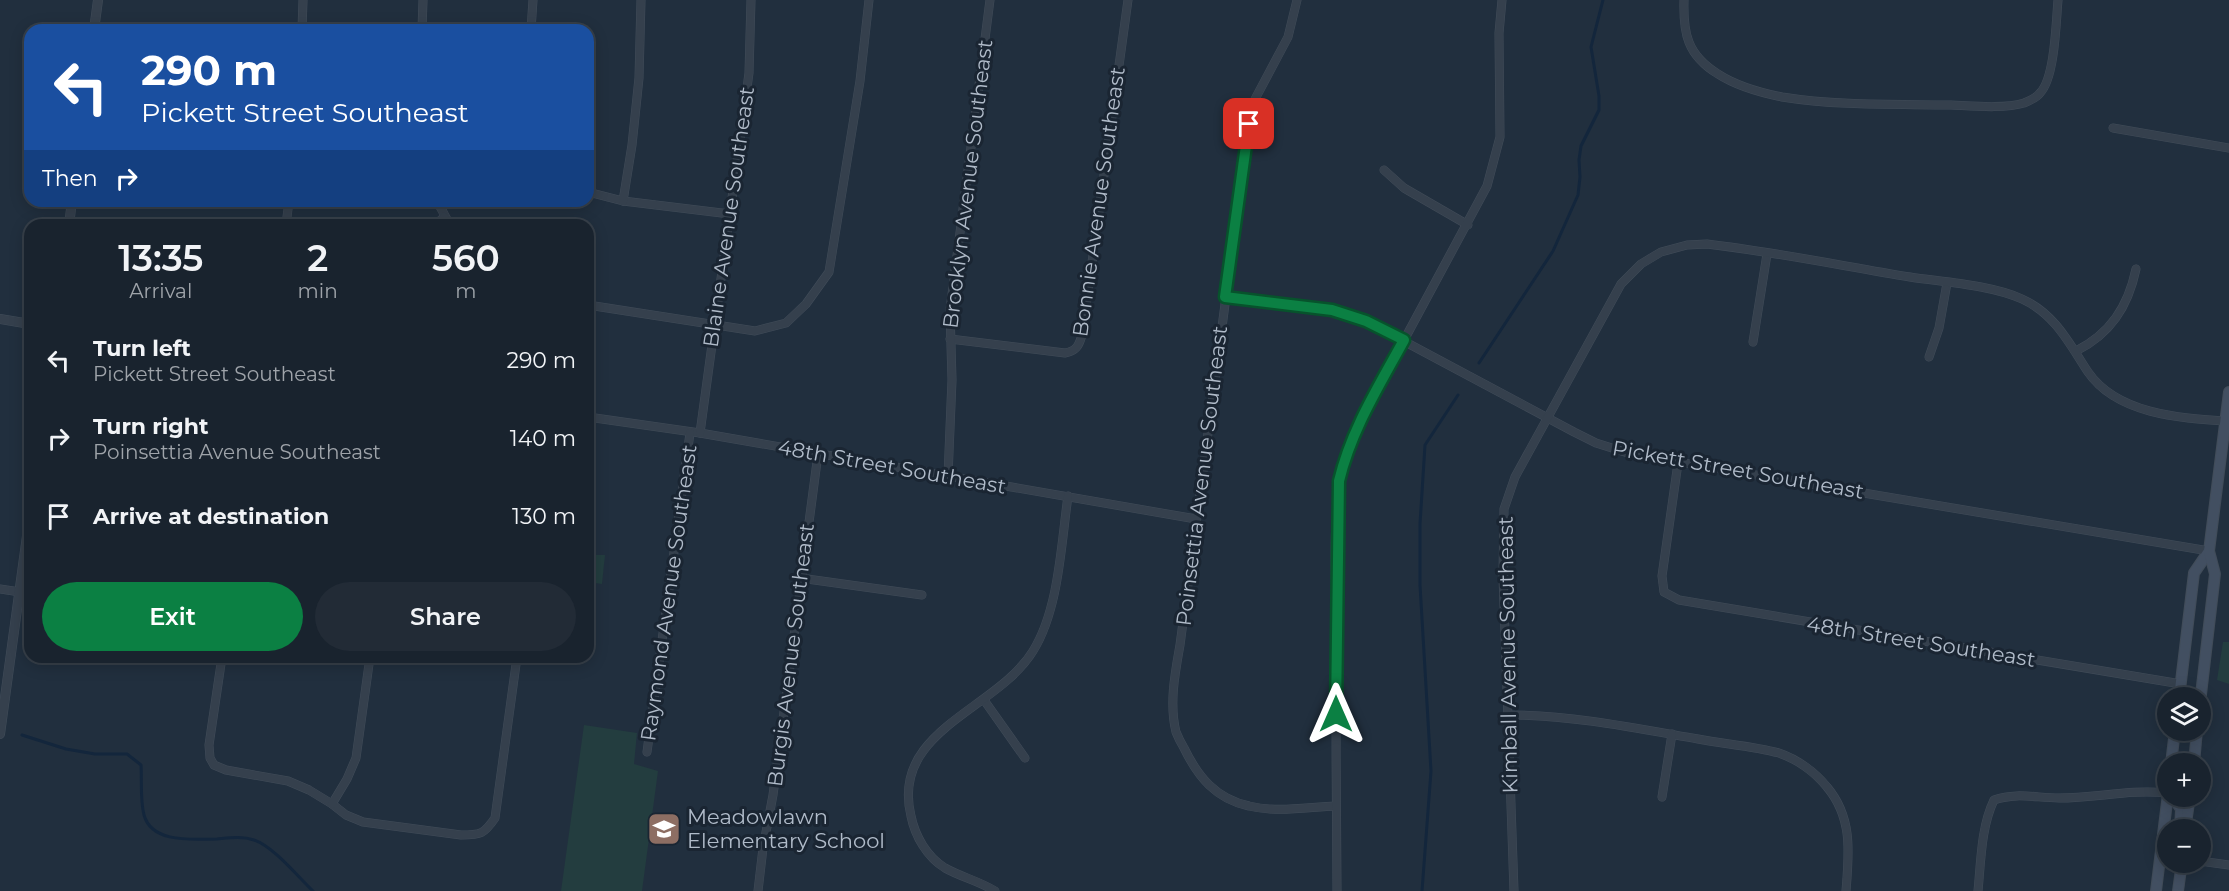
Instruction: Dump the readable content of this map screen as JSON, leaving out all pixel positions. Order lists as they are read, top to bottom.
{
  "streets": {
    "street": [
      "Brooklyn Avenue Southeast",
      "Bonnie Avenue Southeast",
      "Blaine Avenue Southeast",
      "48th Street Southeast",
      "Pickett Street Southeast",
      "Poinsettia Avenue Southeast",
      "Raymond Avenue Southeast",
      "Burgis Avenue Southeast",
      "Kimball Avenue Southeast"
    ]
  },
  "crossings": [
    ["Brooklyn Avenue Southeast", "Bonnie Avenue Southeast"],
    ["Brooklyn Avenue Southeast", "48th Street Southeast"],
    ["Blaine Avenue Southeast", "48th Street Southeast"],
    ["48th Street Southeast", "Pickett Street Southeast"],
    ["48th Street Southeast", "Poinsettia Avenue Southeast"],
    ["48th Street Southeast", "Raymond Avenue Southeast"],
    ["48th Street Southeast", "Burgis Avenue Southeast"],
    ["Pickett Street Southeast", "Poinsettia Avenue Southeast"],
    ["Pickett Street Southeast", "Kimball Avenue Southeast"]
  ],
  "places": {
    "school or university": ["Meadowlawn Elementary School"]
  },
  "page": {
    "turn": ["290 m", "Pickett Street Southeast"],
    "then": "Then",
    "eta": [
      "13:35",
      "Arrival",
      "2",
      "min",
      "560",
      "m"
    ],
    "list": [
      {
        "name": "Turn left",
        "note": "Pickett Street Southeast",
        "value": "290 m"
      },
      {
        "name": "Turn right",
        "note": "Poinsettia Avenue Southeast",
        "value": "140 m"
      },
      {
        "name": "Arrive at destination",
        "value": "130 m"
      }
    ],
    "buttons": ["Exit", "Share"],
    "map_buttons": ["+", "−"]
  }
}
